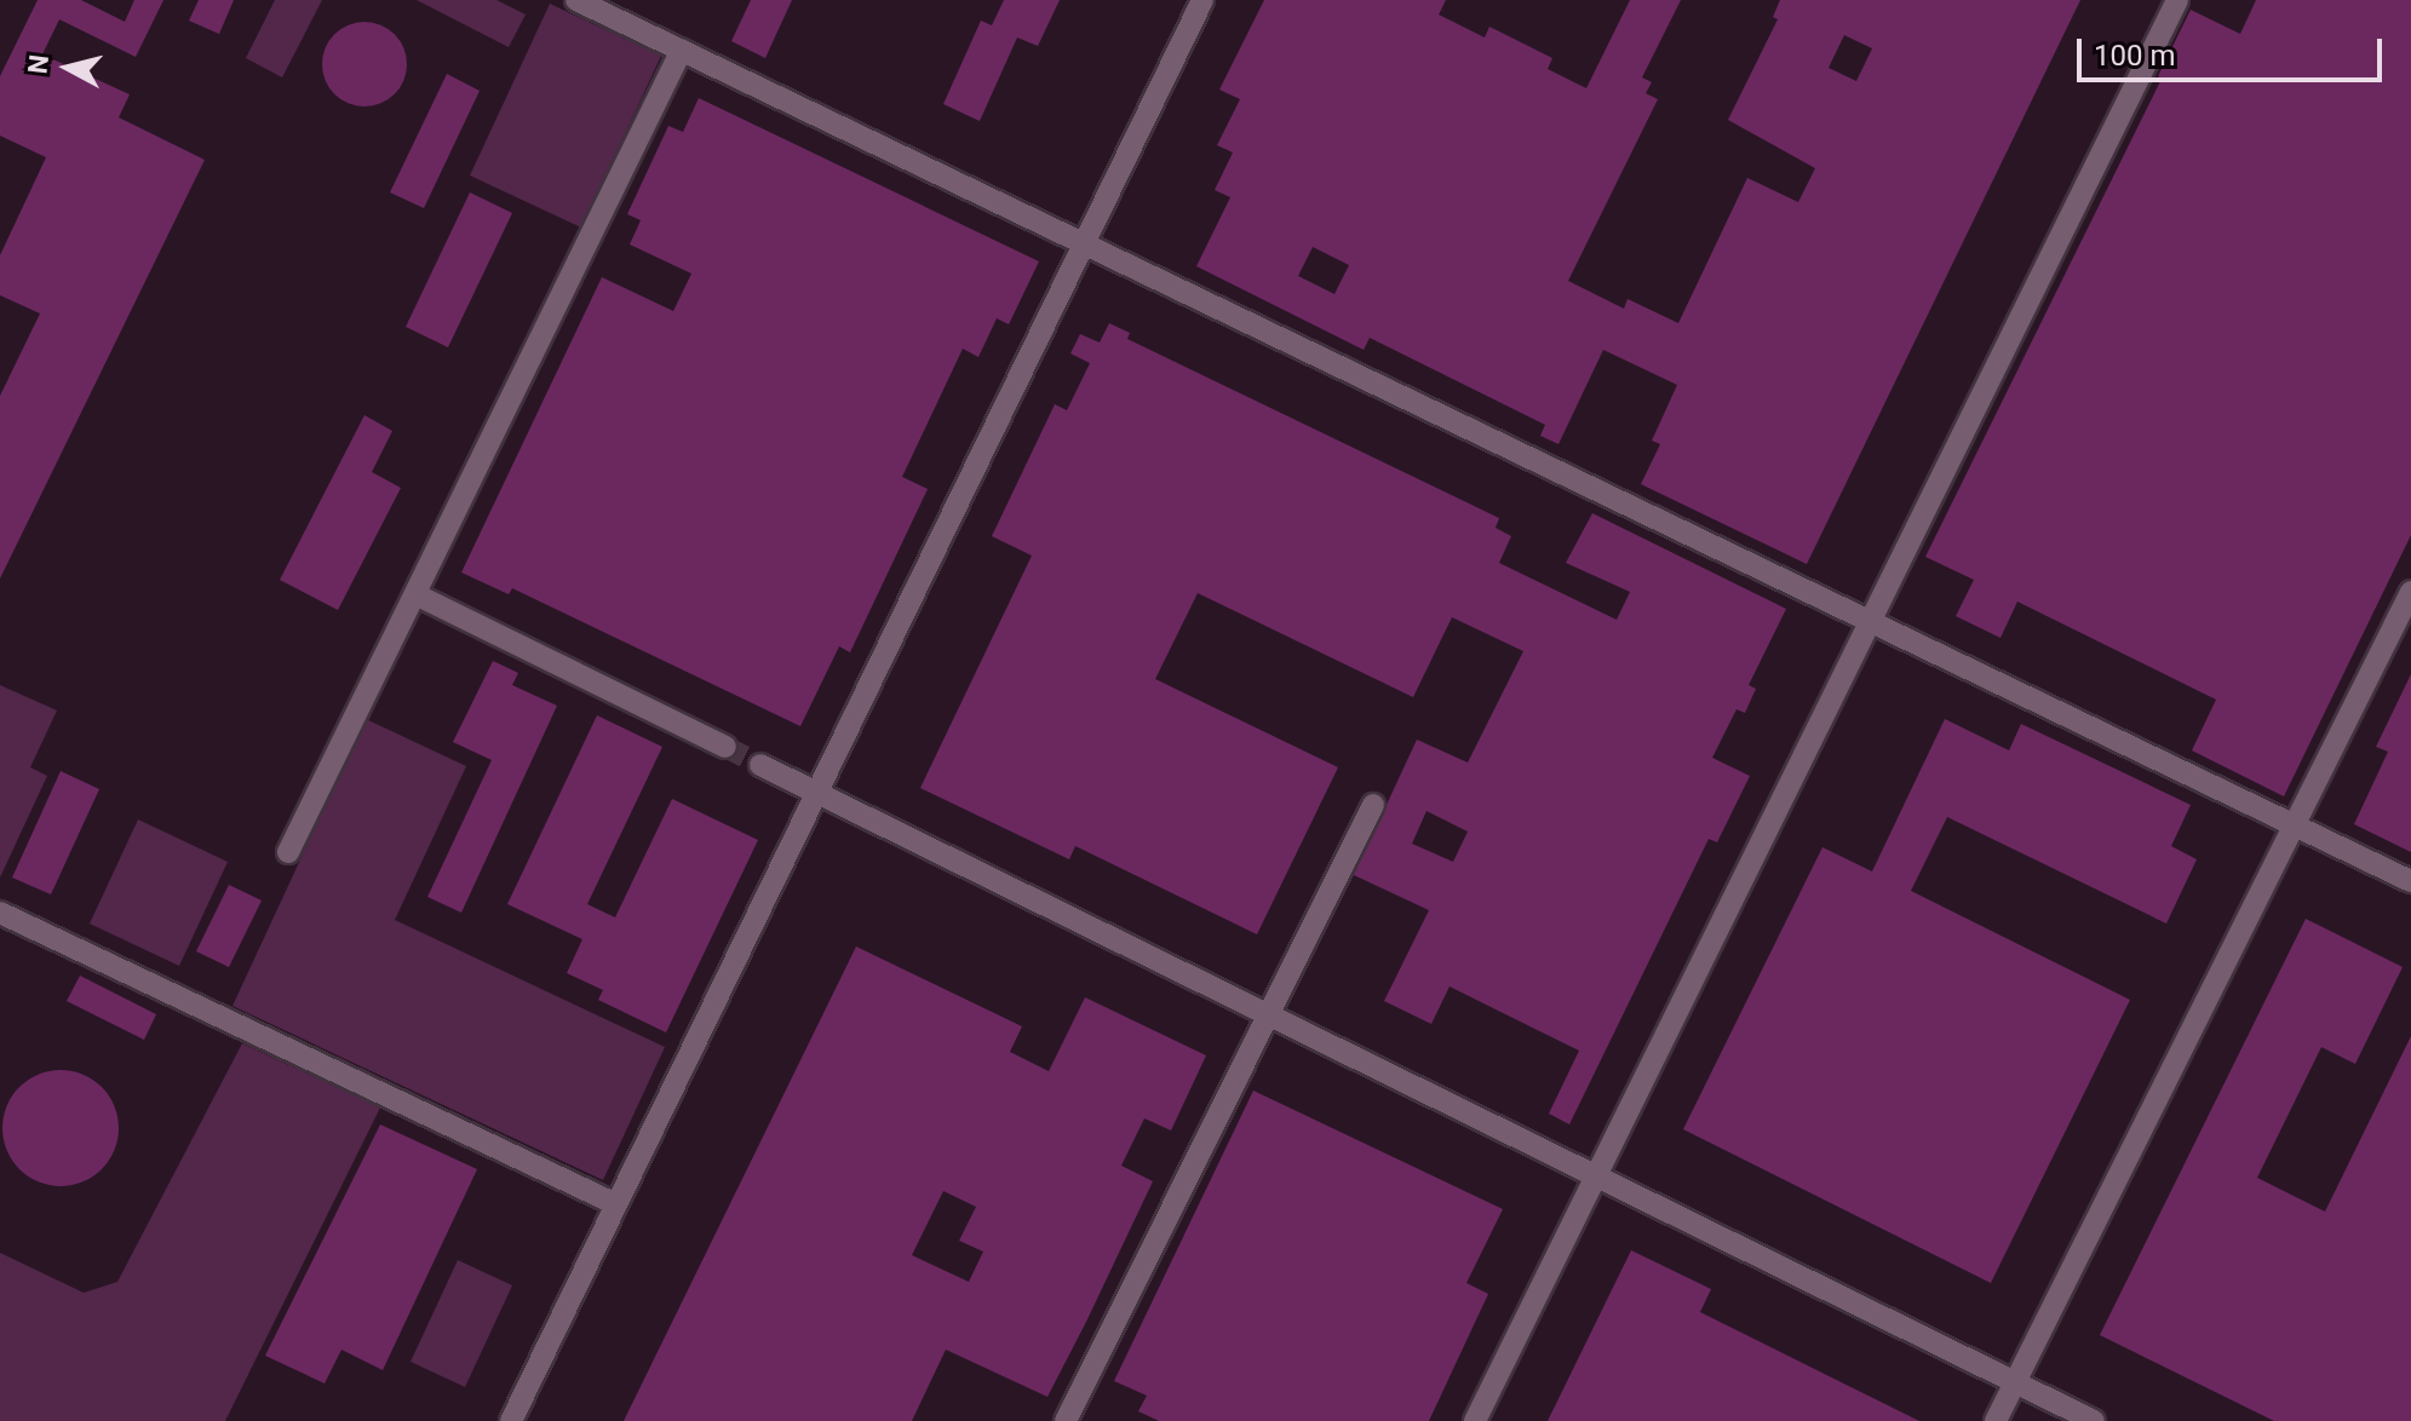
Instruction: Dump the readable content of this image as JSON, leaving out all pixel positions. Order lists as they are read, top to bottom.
{
  "scale_bar": "100 m",
  "north": "left"
}
